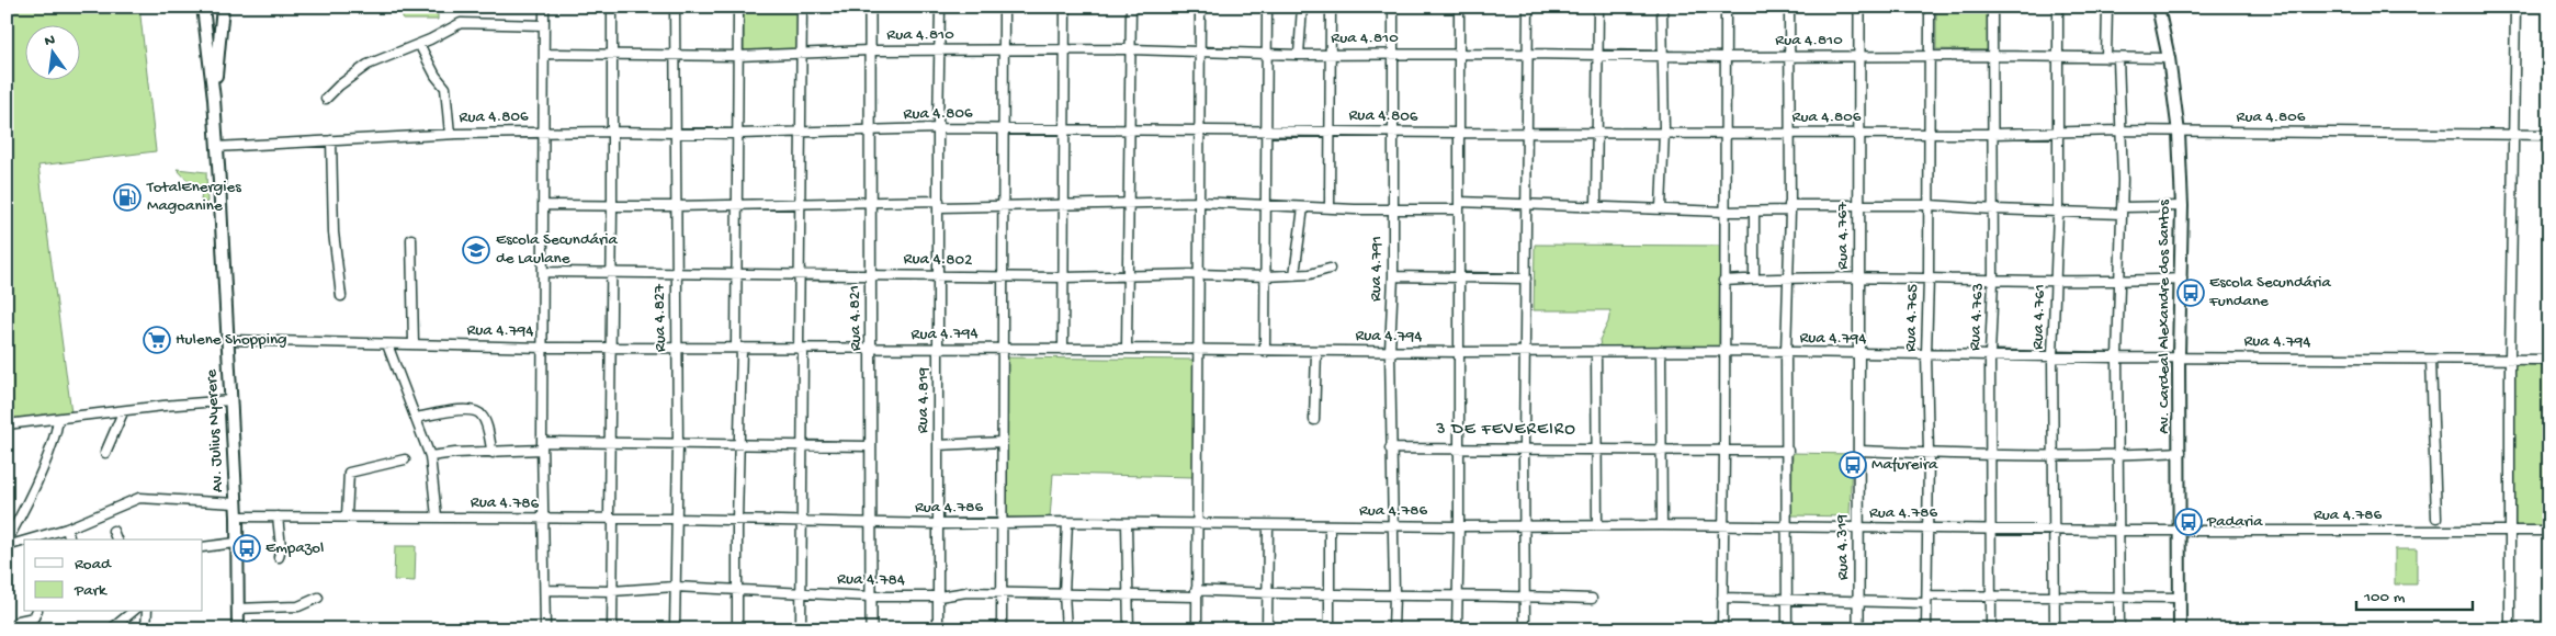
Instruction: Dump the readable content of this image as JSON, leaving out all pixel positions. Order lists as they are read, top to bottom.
{
  "streets": {
    "main road": ["Av. Cardeal Alexandre dos Santos", "Av. Julius Nyerere"],
    "street": [
      "Rua 4.810",
      "Rua 4.806",
      "Rua 4.767",
      "Rua 4.802",
      "Rua 4.791",
      "Rua 4.763",
      "Rua 4.761",
      "Rua 4.827",
      "Rua 4.821",
      "Rua 4.765",
      "Rua 4.794",
      "Rua 4.819",
      "Rua 4.786",
      "Rua 4.319",
      "Rua 4.784"
    ]
  },
  "crossings": [
    ["Rua 4.810", "Rua 4.767"],
    ["Rua 4.810", "Rua 4.791"],
    ["Rua 4.810", "Rua 4.763"],
    ["Rua 4.810", "Rua 4.761"],
    ["Rua 4.810", "Av. Cardeal Alexandre dos Santos"],
    ["Rua 4.810", "Rua 4.827"],
    ["Rua 4.810", "Rua 4.821"],
    ["Rua 4.810", "Rua 4.765"],
    ["Rua 4.810", "Rua 4.819"],
    ["Rua 4.806", "Rua 4.767"],
    ["Rua 4.806", "Rua 4.791"],
    ["Rua 4.806", "Rua 4.763"],
    ["Rua 4.806", "Rua 4.761"],
    ["Rua 4.806", "Av. Cardeal Alexandre dos Santos"],
    ["Rua 4.806", "Rua 4.827"],
    ["Rua 4.806", "Rua 4.821"],
    ["Rua 4.806", "Rua 4.765"],
    ["Rua 4.806", "Rua 4.819"],
    ["Rua 4.806", "Av. Julius Nyerere"],
    ["Rua 4.767", "Rua 4.794"],
    ["Rua 4.767", "Rua 4.319"],
    ["Rua 4.802", "Rua 4.827"],
    ["Rua 4.802", "Rua 4.821"],
    ["Rua 4.802", "Rua 4.819"],
    ["Rua 4.791", "Rua 4.794"],
    ["Rua 4.791", "Rua 4.786"],
    ["Rua 4.791", "Rua 4.784"],
    ["Rua 4.763", "Rua 4.794"],
    ["Rua 4.763", "Rua 4.786"],
    ["Rua 4.761", "Rua 4.794"],
    ["Rua 4.761", "Rua 4.786"],
    ["Av. Cardeal Alexandre dos Santos", "Rua 4.794"],
    ["Av. Cardeal Alexandre dos Santos", "Rua 4.786"],
    ["Rua 4.827", "Rua 4.794"],
    ["Rua 4.827", "Rua 4.786"],
    ["Rua 4.827", "Rua 4.784"],
    ["Rua 4.821", "Rua 4.794"],
    ["Rua 4.821", "Rua 4.786"],
    ["Rua 4.821", "Rua 4.784"],
    ["Rua 4.765", "Rua 4.794"],
    ["Rua 4.765", "Rua 4.786"],
    ["Rua 4.794", "Rua 4.819"],
    ["Rua 4.794", "Av. Julius Nyerere"],
    ["Rua 4.819", "Rua 4.786"],
    ["Rua 4.819", "Rua 4.784"],
    ["Av. Julius Nyerere", "Rua 4.786"],
    ["Rua 4.786", "Rua 4.319"]
  ],
  "districts": ["3 DE FEVEREIRO"],
  "places": {
    "fuel station": ["TotalEnergies Magoanine"],
    "school or university": ["Escola Secundária de Laulane"],
    "bus stop": [
      "Escola Secundária Fundane",
      "Mafureira",
      "Padaria",
      "Empazol"
    ],
    "supermarket": ["Hulene Shopping"]
  },
  "legend": ["Road", "Park"],
  "scale_bar": "100 m",
  "north": "top"
}
